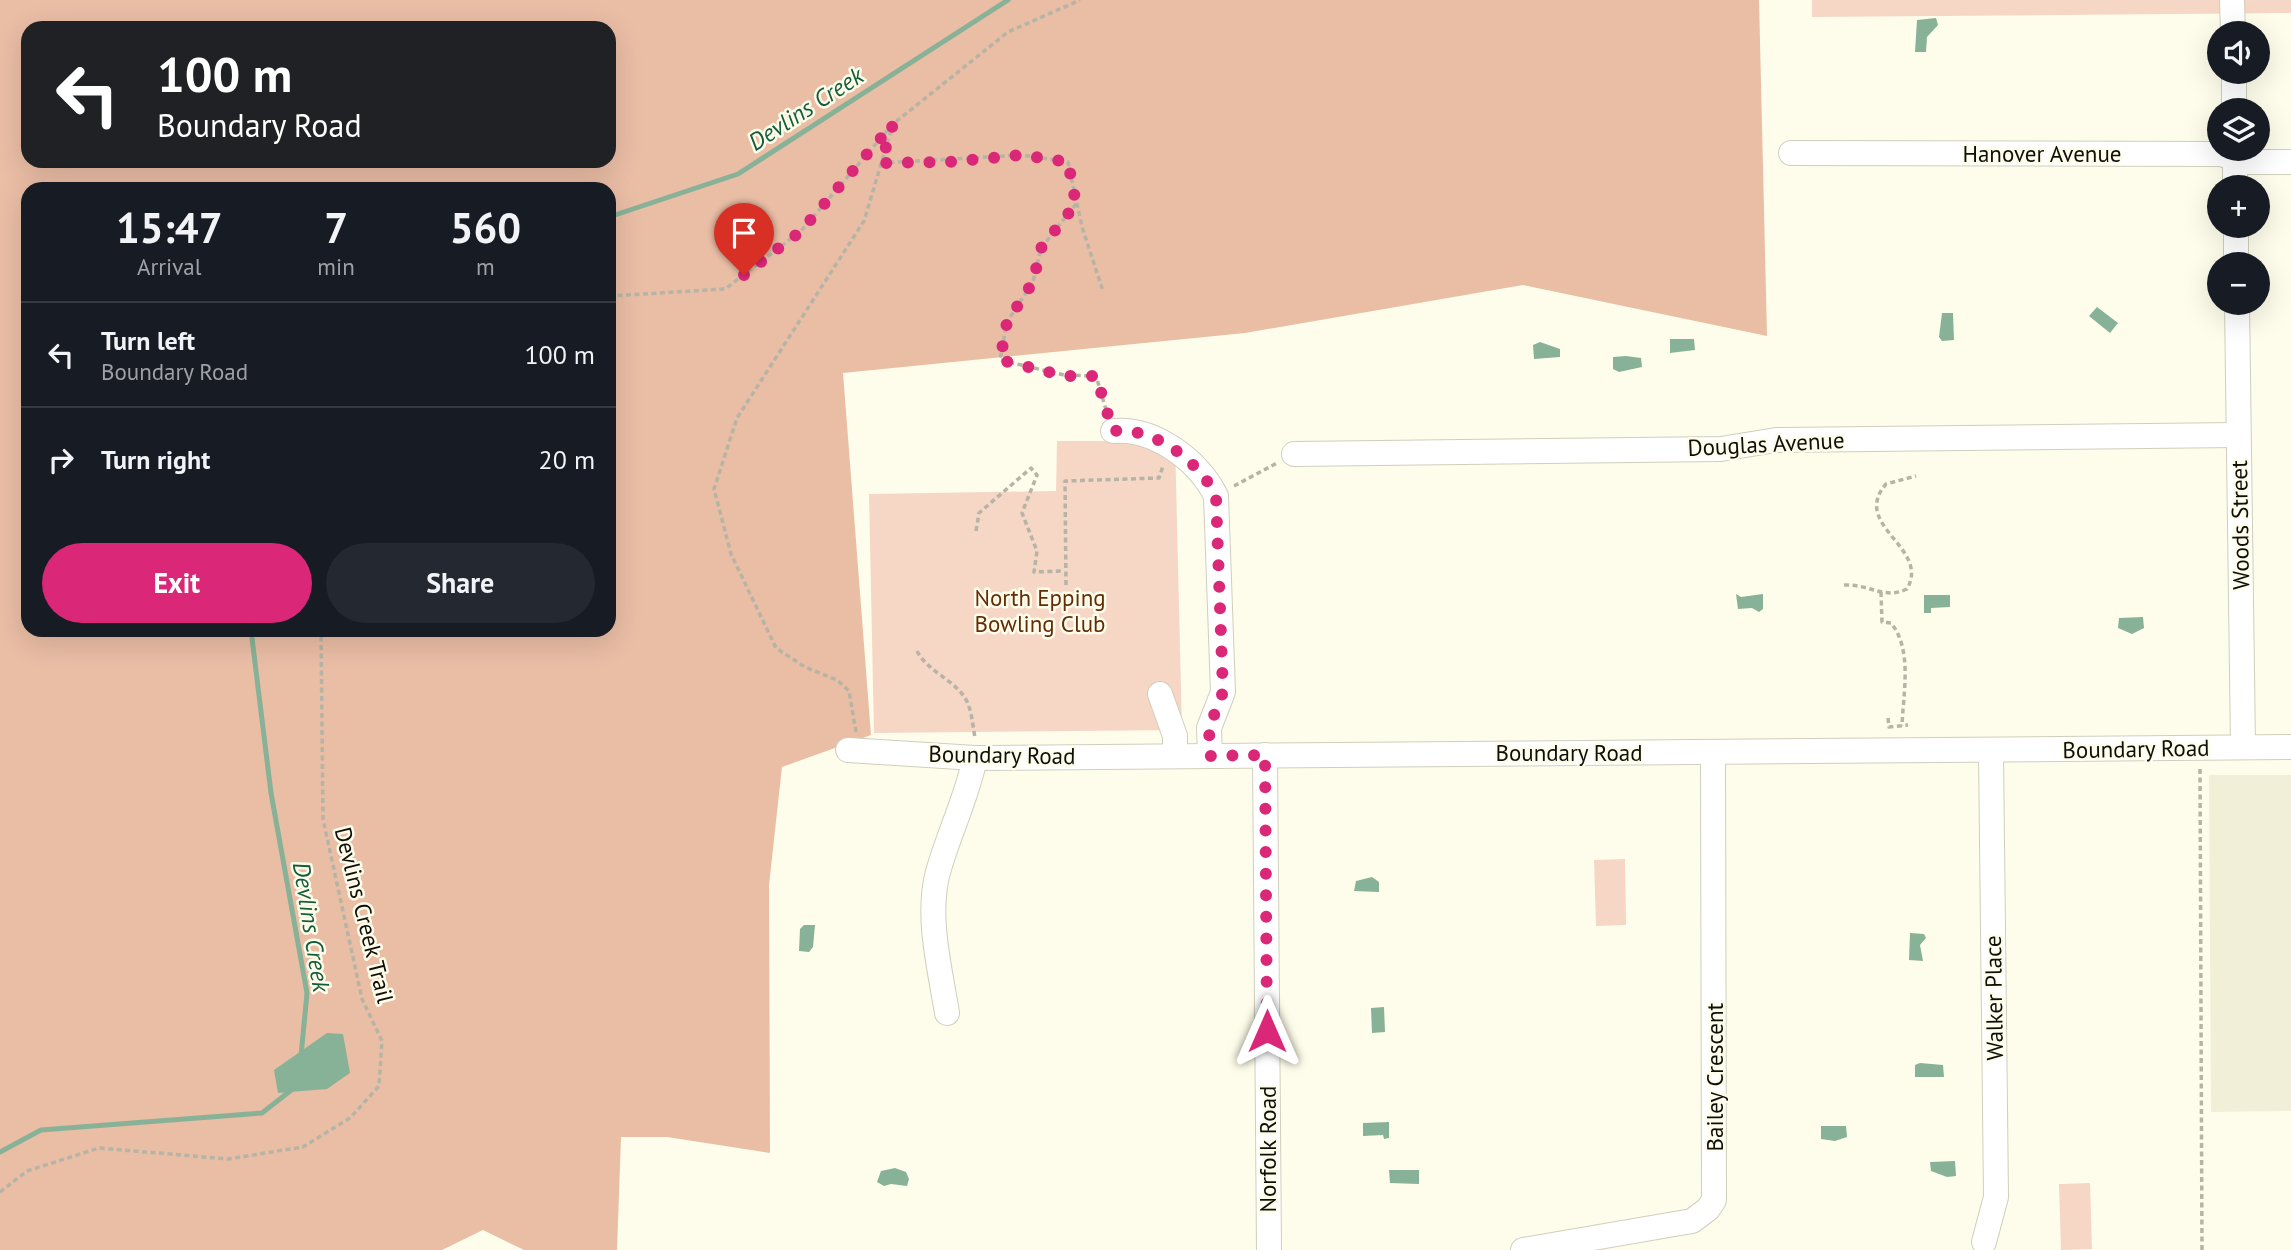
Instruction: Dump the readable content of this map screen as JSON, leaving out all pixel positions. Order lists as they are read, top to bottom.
{
  "streets": {
    "street": [
      "Hanover Avenue",
      "Douglas Avenue",
      "Woods Street",
      "Boundary Road",
      "Walker Place",
      "Bailey Crescent",
      "Norfolk Road"
    ],
    "path": ["Devlins Creek Trail"]
  },
  "crossings": [
    ["Douglas Avenue", "Woods Street"],
    ["Woods Street", "Boundary Road"],
    ["Boundary Road", "Walker Place"],
    ["Boundary Road", "Bailey Crescent"],
    ["Boundary Road", "Norfolk Road"]
  ],
  "water": ["Devlins Creek"],
  "parks": ["North Epping Bowling Club"],
  "page": {
    "map_buttons": ["+", "−"],
    "turn": ["100 m", "Boundary Road"],
    "eta": [
      "15:47",
      "Arrival",
      "7",
      "min",
      "560",
      "m"
    ],
    "list": [
      {
        "name": "Turn left",
        "note": "Boundary Road",
        "value": "100 m"
      },
      {
        "name": "Turn right",
        "value": "20 m"
      }
    ],
    "buttons": ["Exit", "Share"]
  }
}
